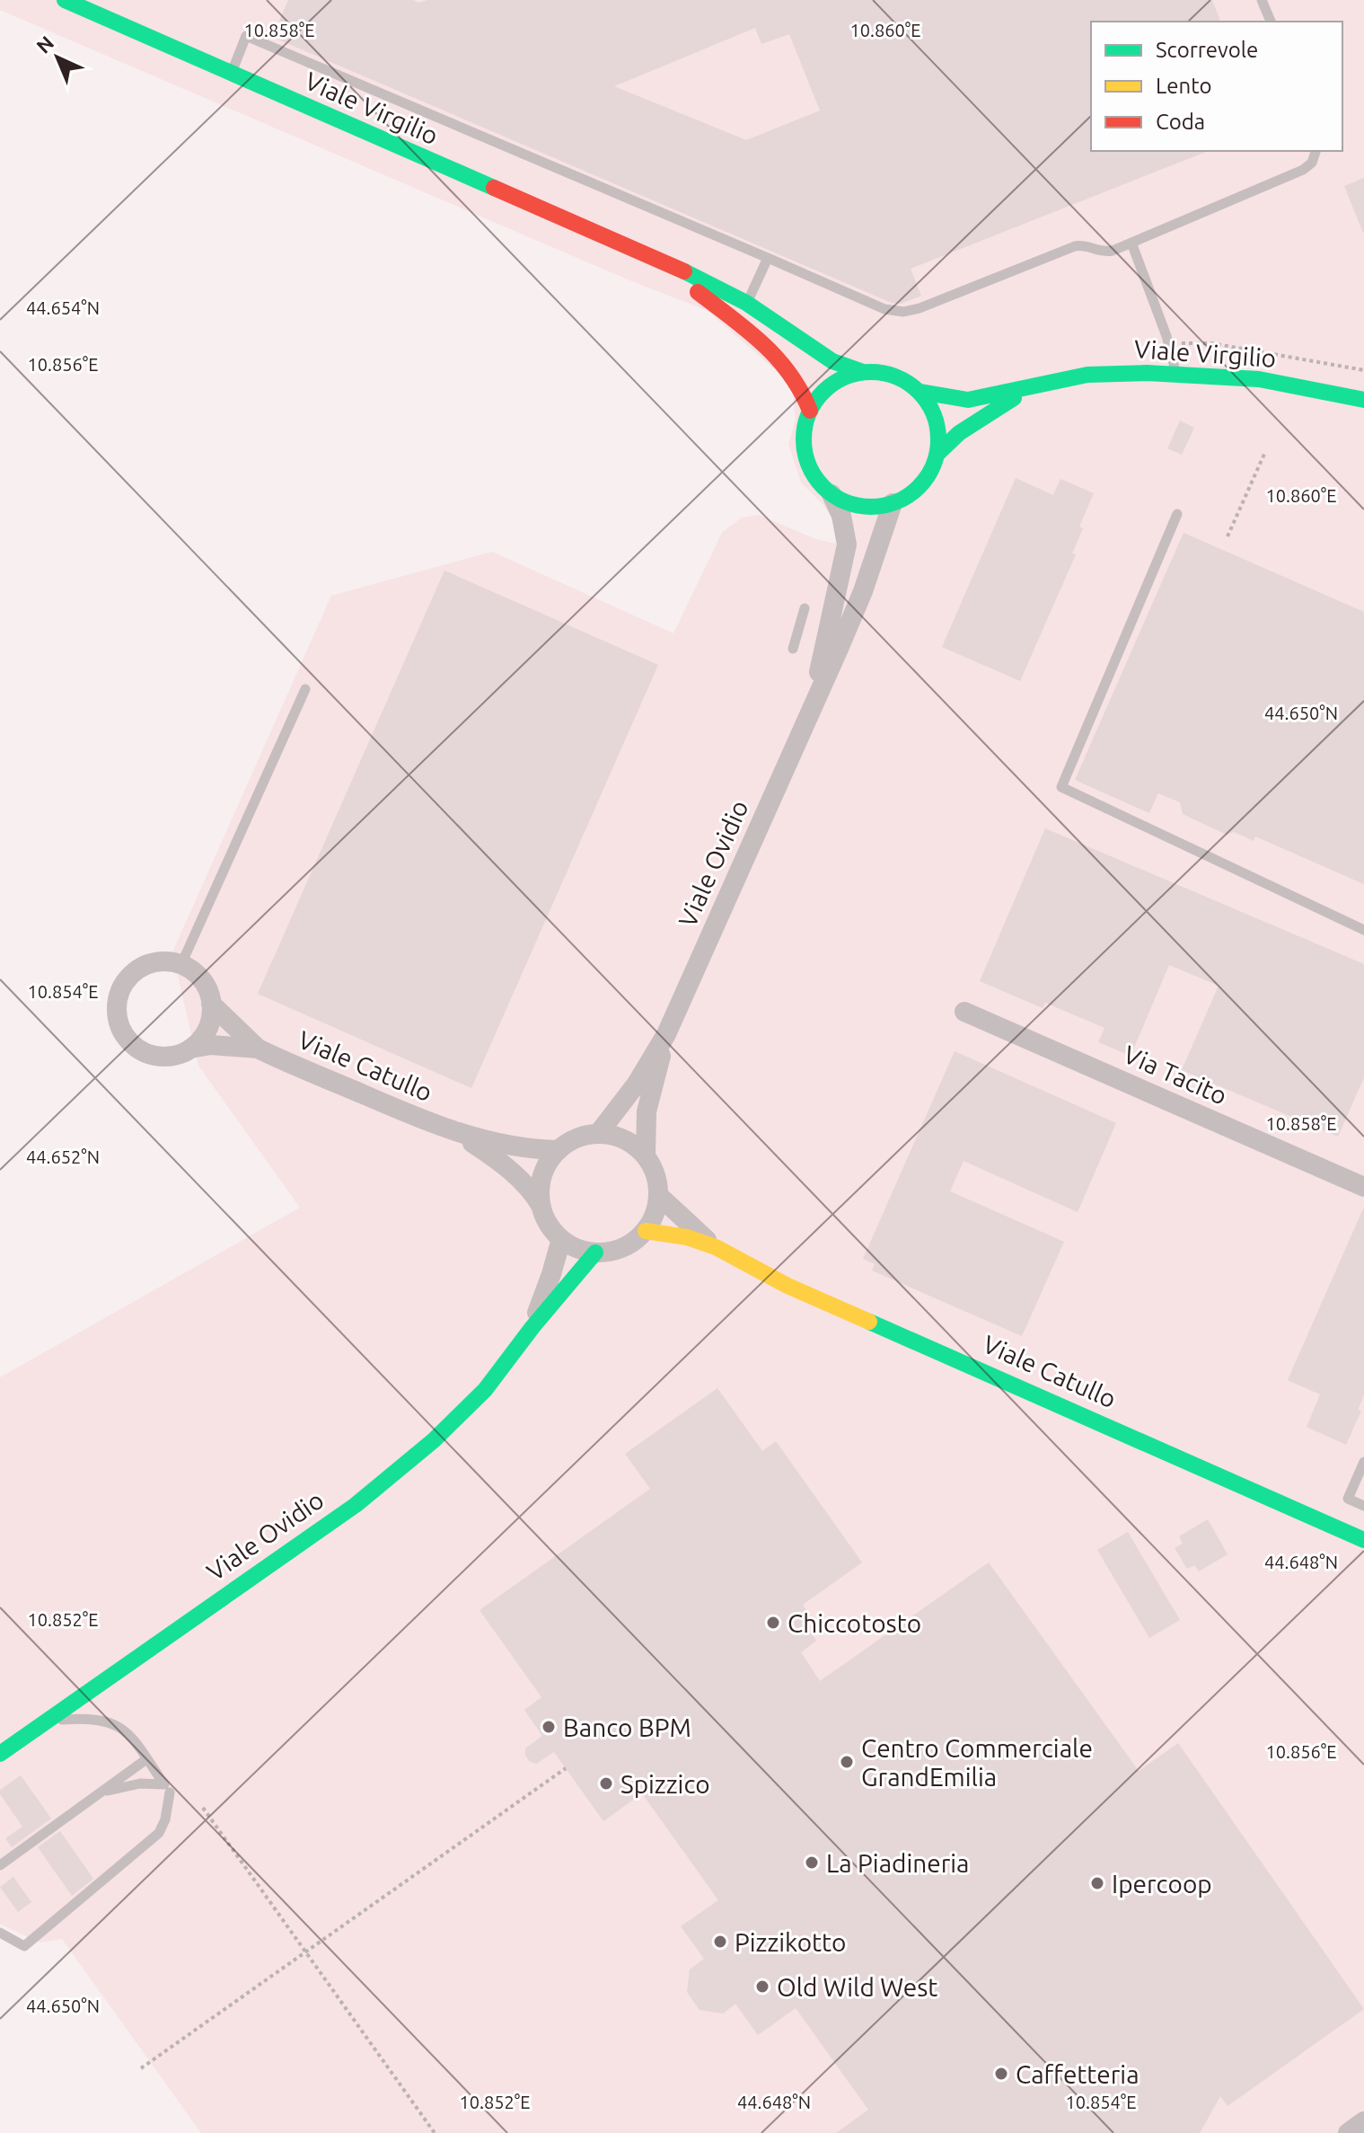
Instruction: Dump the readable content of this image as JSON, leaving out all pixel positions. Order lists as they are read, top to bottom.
{
  "streets": {
    "street": [
      "Viale Virgilio",
      "Viale Ovidio",
      "Viale Catullo",
      "Via Tacito"
    ]
  },
  "crossings": [
    ["Viale Virgilio", "Viale Ovidio"],
    ["Viale Ovidio", "Viale Catullo"]
  ],
  "places": [
    "Chiccotosto",
    "Banco BPM",
    "Centro Commerciale GrandEmilia",
    "Spizzico",
    "La Piadineria",
    "Ipercoop",
    "Pizzikotto",
    "Old Wild West",
    "Caffetteria"
  ],
  "legend": ["Scorrevole", "Lento", "Coda"],
  "north": "top left",
  "coordinates": [
    "10.860°E",
    "10.858°E",
    "44.654°N",
    "10.856°E",
    "44.650°N",
    "10.854°E",
    "44.652°N",
    "44.648°N",
    "10.852°E"
  ]
}
